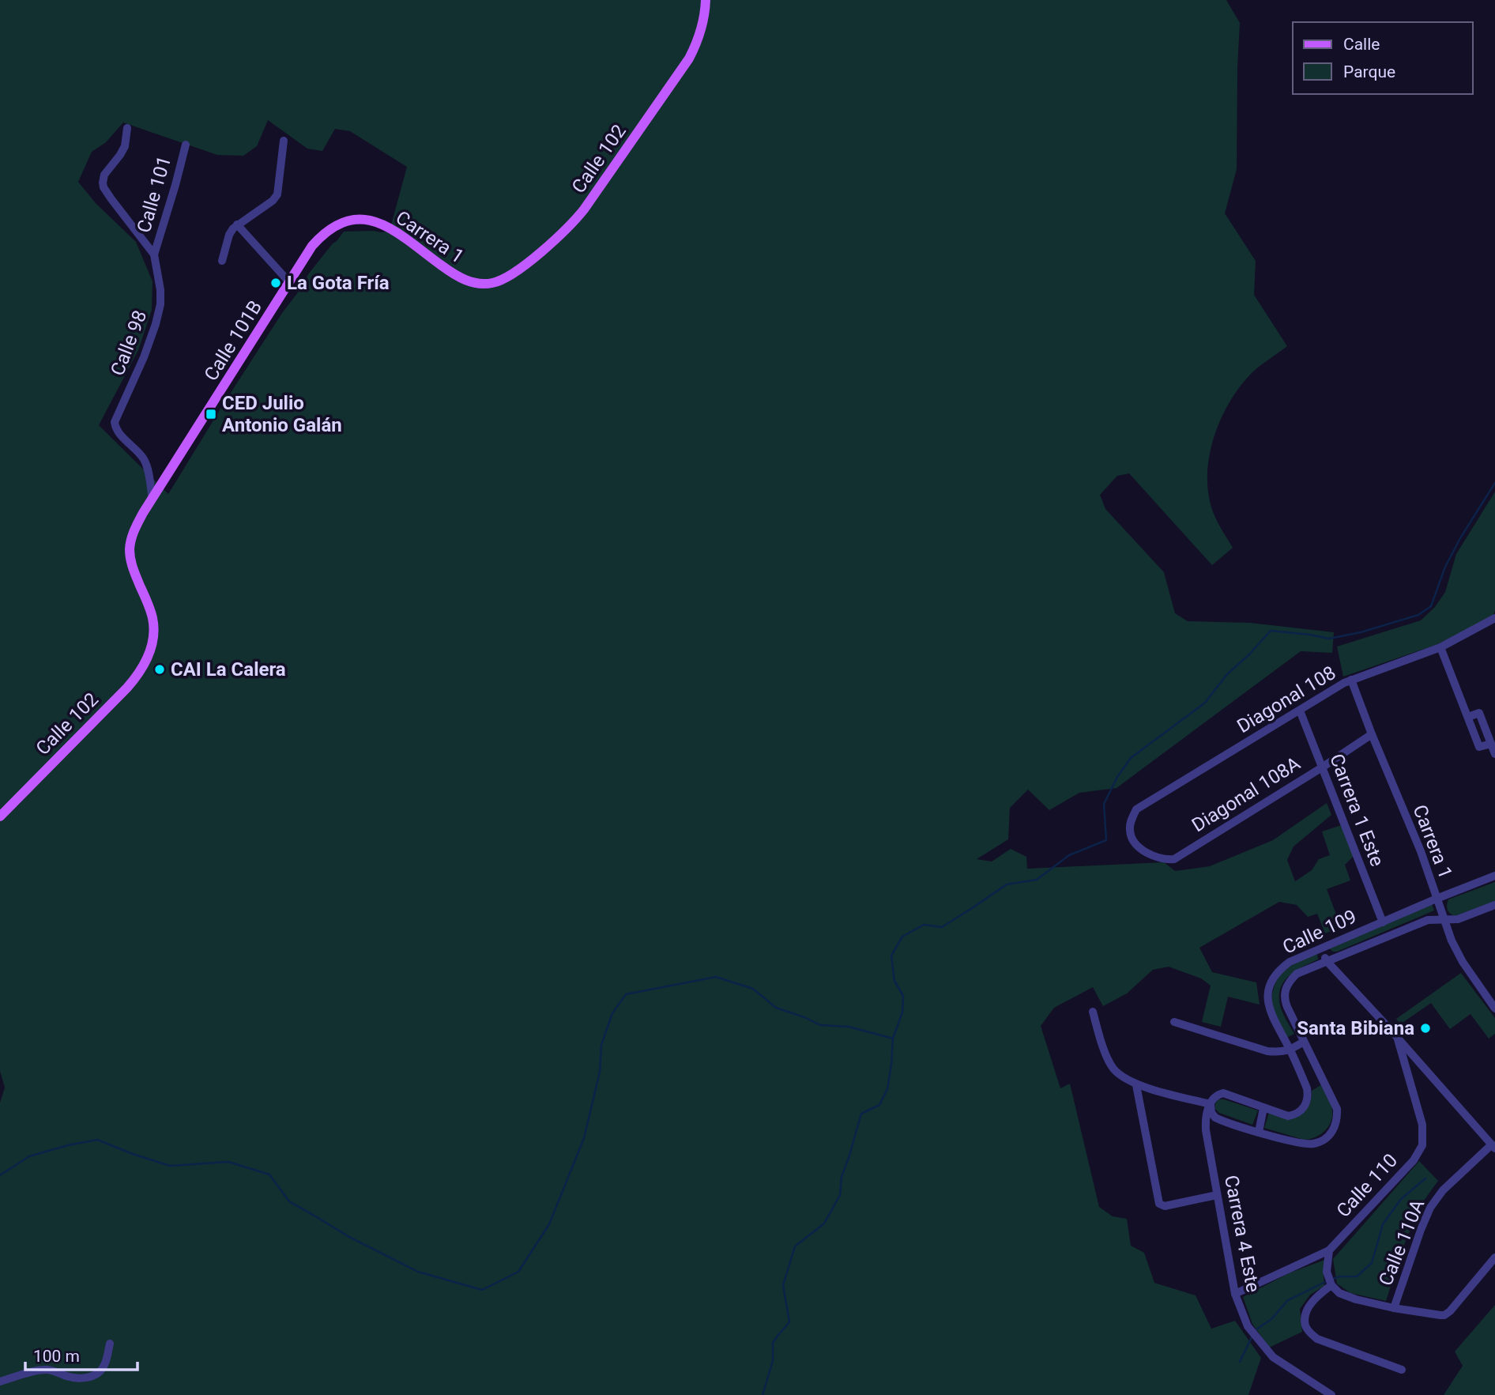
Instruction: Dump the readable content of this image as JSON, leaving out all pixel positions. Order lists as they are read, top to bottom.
{
  "streets": {
    "main road": ["Calle 102", "Carrera 1", "Calle 101B"],
    "street": [
      "Calle 101",
      "Calle 98",
      "Diagonal 108",
      "Diagonal 108A",
      "Carrera 1 Este",
      "Calle 109",
      "Calle 110",
      "Carrera 4 Este",
      "Calle 110A"
    ]
  },
  "crossings": [
    ["Calle 102", "Carrera 1"],
    ["Calle 102", "Calle 101B"],
    ["Calle 101", "Calle 98"],
    ["Carrera 1", "Calle 101B"],
    ["Carrera 1", "Diagonal 108"],
    ["Carrera 1", "Diagonal 108A"],
    ["Carrera 1", "Calle 109"],
    ["Calle 101B", "Calle 98"],
    ["Diagonal 108", "Diagonal 108A"],
    ["Diagonal 108", "Carrera 1 Este"],
    ["Diagonal 108A", "Carrera 1 Este"],
    ["Carrera 1 Este", "Calle 109"],
    ["Calle 110", "Carrera 4 Este"]
  ],
  "places": {
    "other": ["La Gota Fría", "CAI La Calera", "Santa Bibiana"],
    "transit": ["CED Julio Antonio Galán"]
  },
  "legend": ["Calle", "Parque"],
  "scale_bar": "100 m"
}
